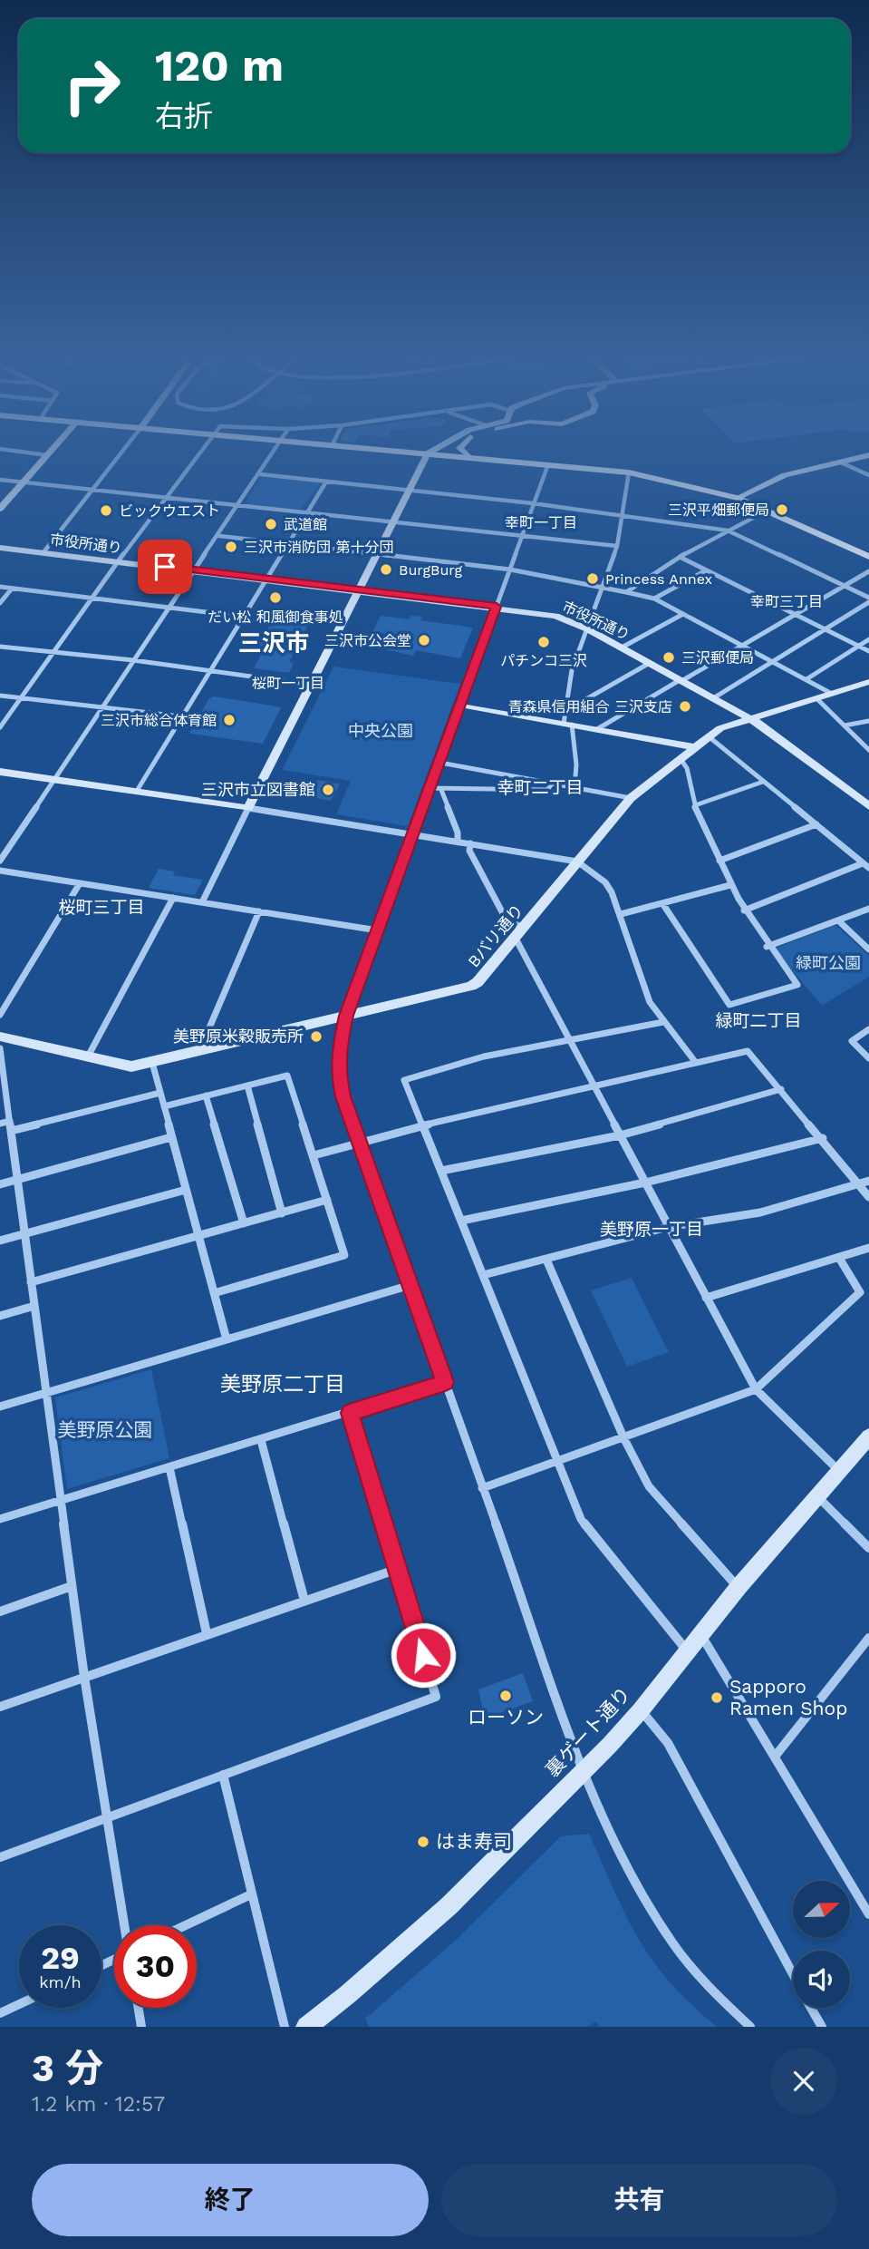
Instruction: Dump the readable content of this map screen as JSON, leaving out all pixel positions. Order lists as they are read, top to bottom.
{
  "streets": {
    "street": ["市役所通り", "Bバリ通り", "裏ゲート通り"]
  },
  "crossings": [
    ["市役所通り", "Bバリ通り"]
  ],
  "districts": [
    "幸町一丁目",
    "幸町三丁目",
    "三沢市",
    "桜町一丁目",
    "幸町二丁目",
    "桜町三丁目",
    "緑町二丁目",
    "美野原一丁目",
    "美野原二丁目"
  ],
  "parks": ["中央公園", "緑町公園", "美野原公園"],
  "places": [
    "三沢平畑郵便局",
    "ビックウエスト",
    "武道館",
    "三沢市消防団 第十分団",
    "BurgBurg",
    "Princess Annex",
    "だい松 和風御食事処",
    "三沢市公会堂",
    "パチンコ三沢",
    "三沢郵便局",
    "青森県信用組合 三沢支店",
    "三沢市総合体育館",
    "三沢市立図書館",
    "美野原米穀販売所",
    "ローソン",
    "Sapporo Ramen Shop",
    "はま寿司"
  ],
  "north": "right",
  "page": {
    "turn": ["120 m", "右折"],
    "speed": "29 km/h",
    "limit": "30",
    "heading": ["3 分", "1.2 km · 12:57"],
    "buttons": ["終了", "共有"]
  }
}
